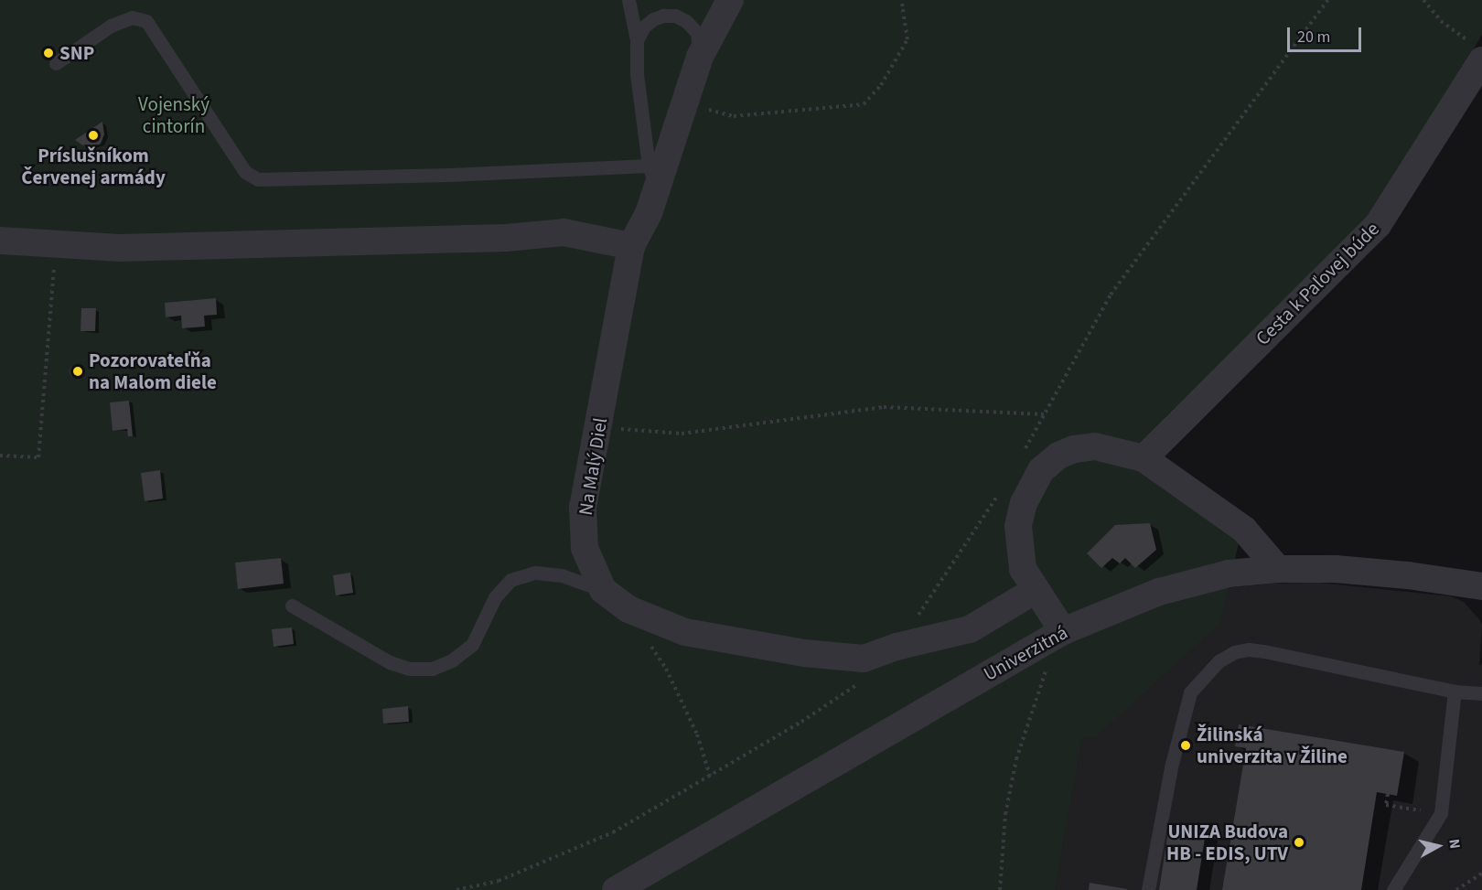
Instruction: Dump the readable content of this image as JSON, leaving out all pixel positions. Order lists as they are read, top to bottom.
{
  "streets": {
    "street": ["Cesta k Paľovej búde", "Na Malý Diel", "Univerzitná"]
  },
  "parks": ["Vojenský cintorín"],
  "places": [
    "SNP",
    "Príslušníkom Červenej armády",
    "Pozorovateľňa na Malom diele",
    "Žilinská univerzita v Žiline",
    "UNIZA Budova HB - EDIS, UTV"
  ],
  "scale_bar": "20 m",
  "north": "right"
}
